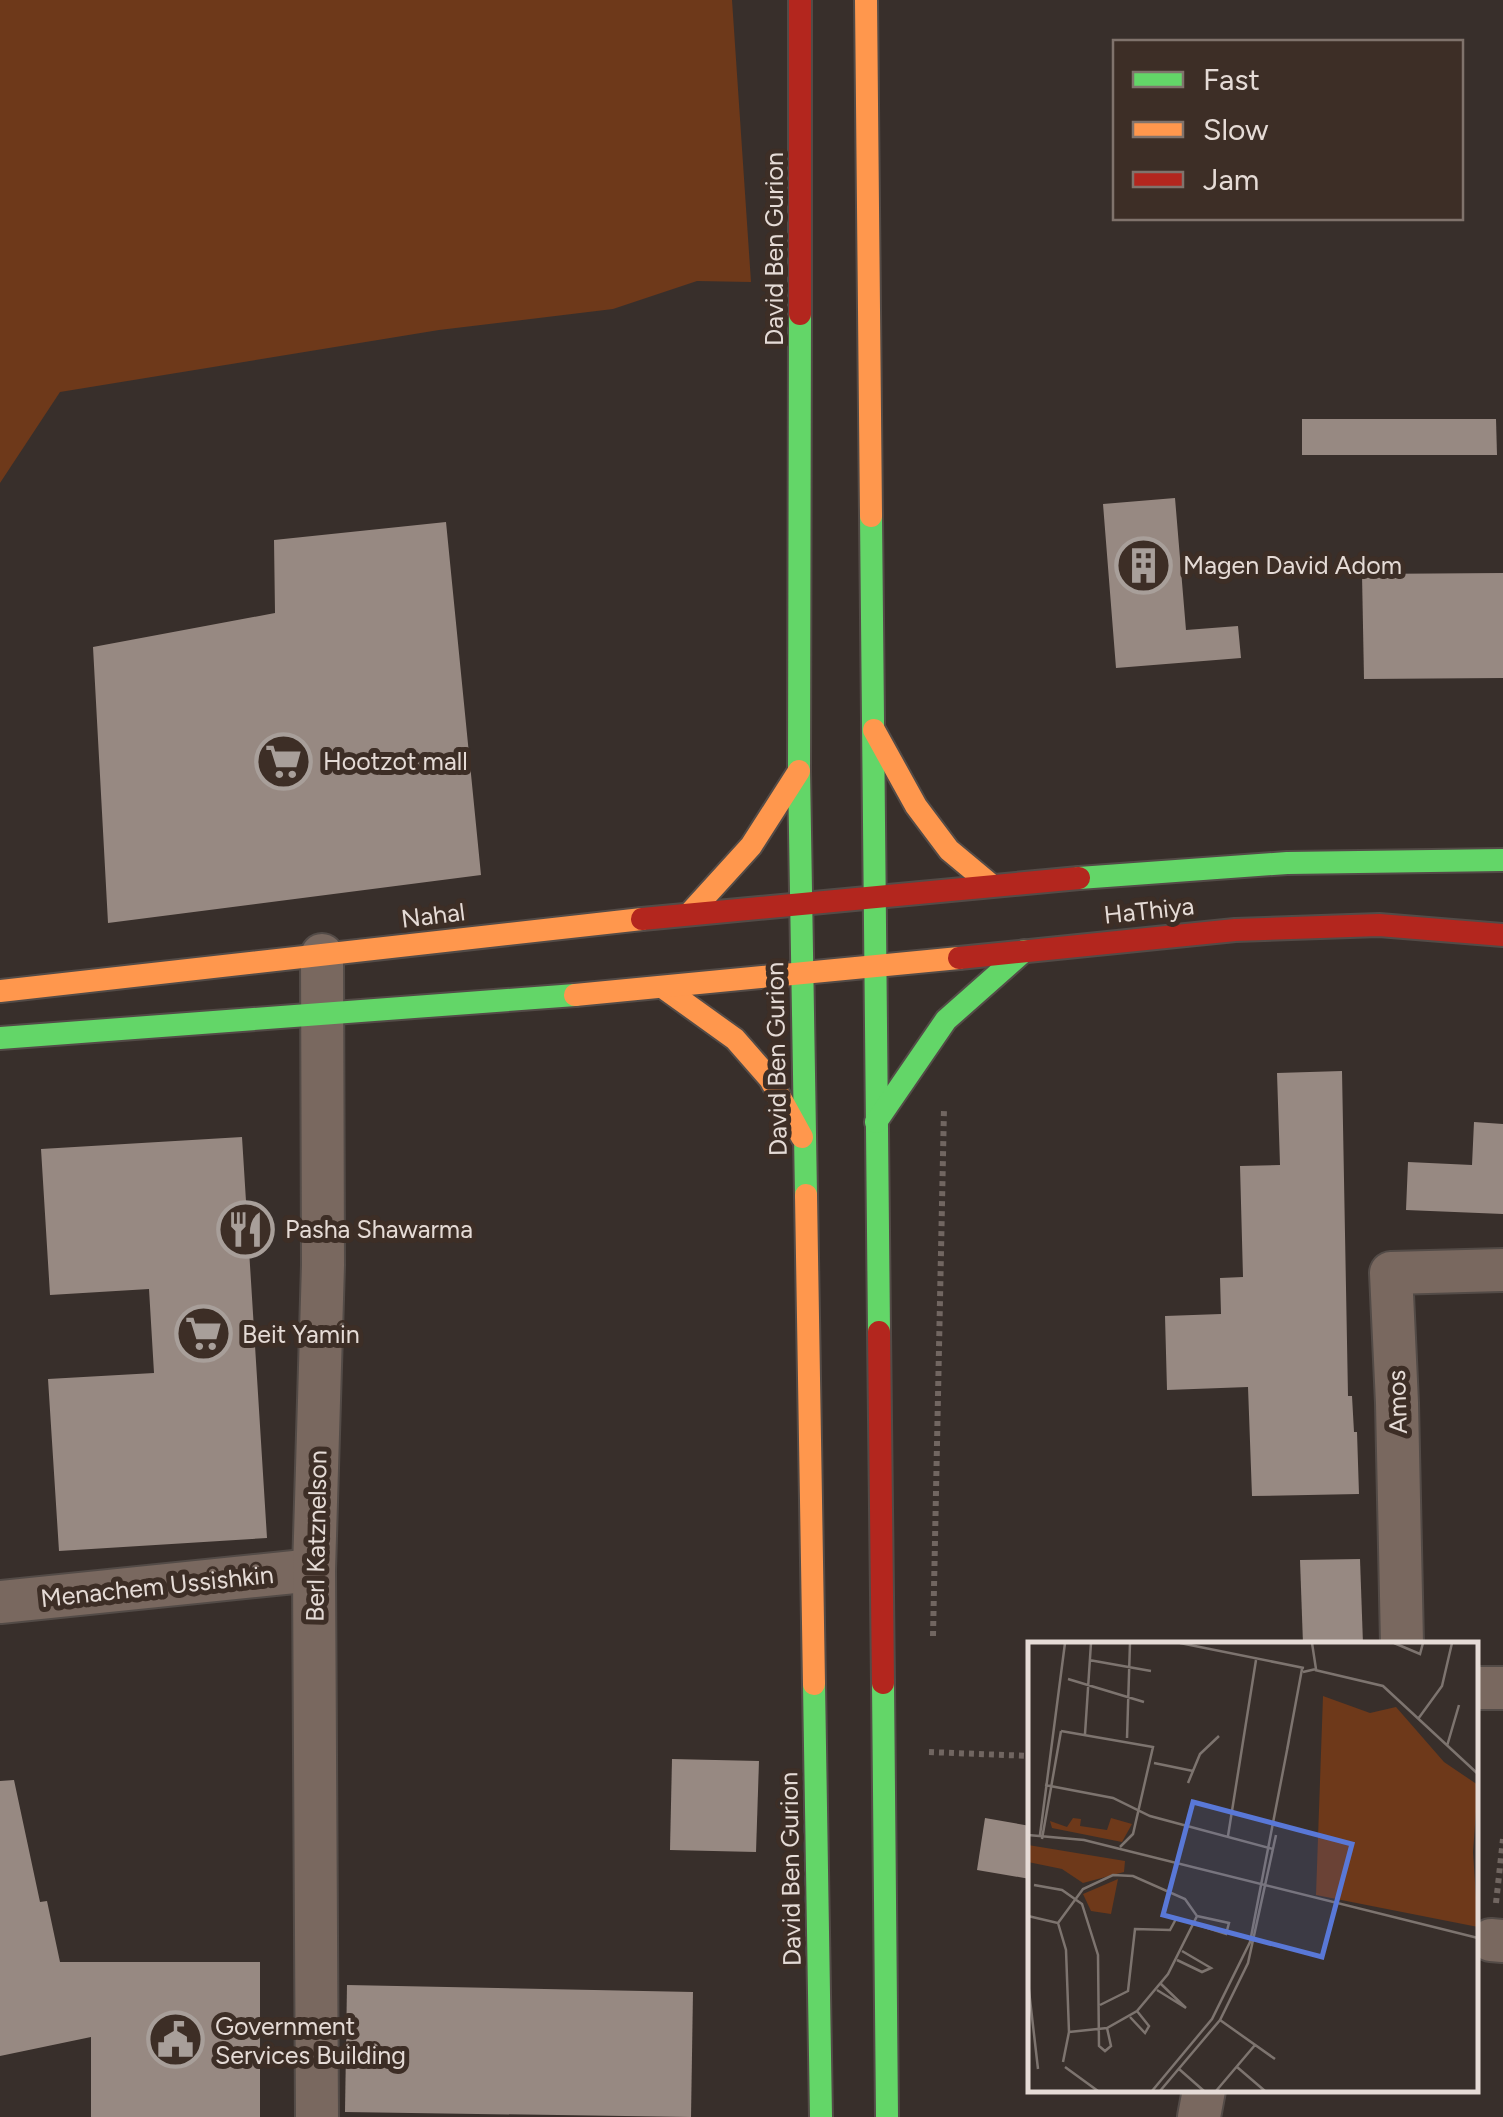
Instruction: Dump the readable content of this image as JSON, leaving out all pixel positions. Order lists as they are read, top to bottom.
{
  "streets": {
    "main road": ["David Ben Gurion", "HaThiya", "Nahal"],
    "street": ["Amos", "Berl Katznelson", "Menachem Ussishkin"]
  },
  "crossings": [
    ["David Ben Gurion", "HaThiya"],
    ["David Ben Gurion", "Nahal"],
    ["HaThiya", "Nahal"],
    ["Nahal", "Berl Katznelson"],
    ["Berl Katznelson", "Menachem Ussishkin"]
  ],
  "places": {
    "building": ["Magen David Adom"],
    "supermarket": ["Hootzot mall", "Beit Yamin"],
    "restaurant": ["Pasha Shawarma"],
    "public building": ["Government Services Building"]
  },
  "legend": ["Fast", "Slow", "Jam"]
}
